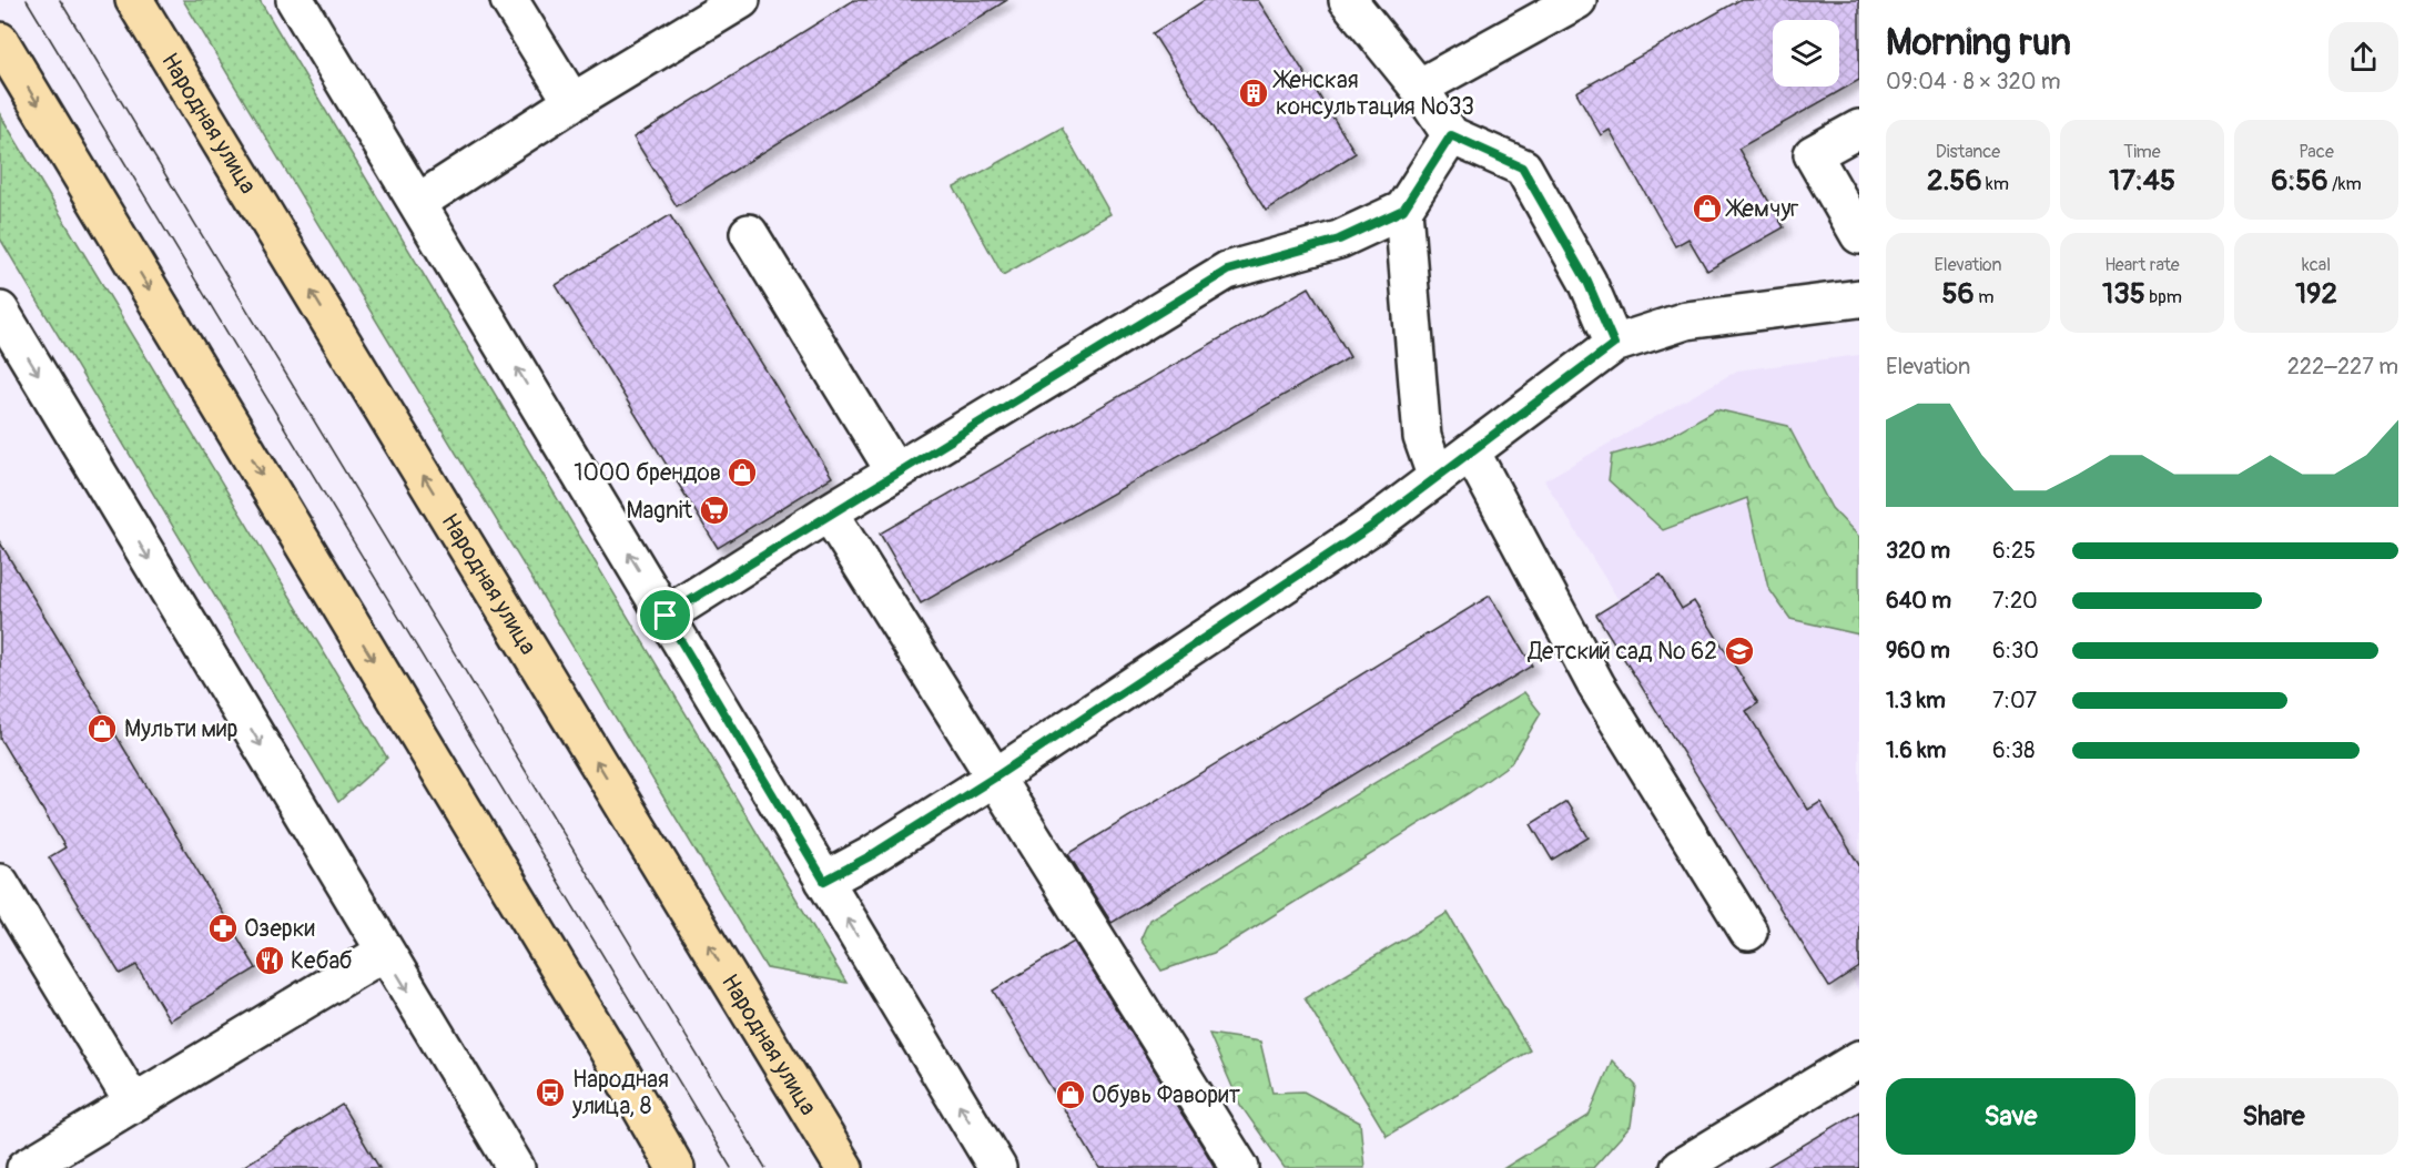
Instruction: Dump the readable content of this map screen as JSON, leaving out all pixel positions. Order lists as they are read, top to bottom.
{
  "streets": {
    "main road": ["Народная улица"]
  },
  "places": {
    "building": ["Женская консультация №33"],
    "shop": [
      "Жемчуг",
      "1000 брендов",
      "Мульти мир",
      "Обувь Фаворит"
    ],
    "supermarket": ["Magnit"],
    "school or university": ["Детский сад № 62"],
    "pharmacy": ["Озерки"],
    "restaurant": ["Кебаб"],
    "bus stop": ["Народная улица, 8"]
  },
  "page": {
    "heading": ["Morning run", "09:04 · 8 × 320 m"],
    "stats": [
      ["Distance", "2.56 km"],
      ["Time", "17:45"],
      ["Pace", "6:56 /km"],
      ["Elevation", "56 m"],
      ["Heart rate", "135 bpm"],
      ["kcal", "192"]
    ],
    "chart": ["Elevation", "222–227 m"],
    "list": [
      {
        "name": "320 m",
        "note": "6:25"
      },
      {
        "name": "640 m",
        "note": "7:20"
      },
      {
        "name": "960 m",
        "note": "6:30"
      },
      {
        "name": "1.3 km",
        "note": "7:07"
      },
      {
        "name": "1.6 km",
        "note": "6:38"
      }
    ],
    "buttons": ["Save", "Share"]
  }
}
